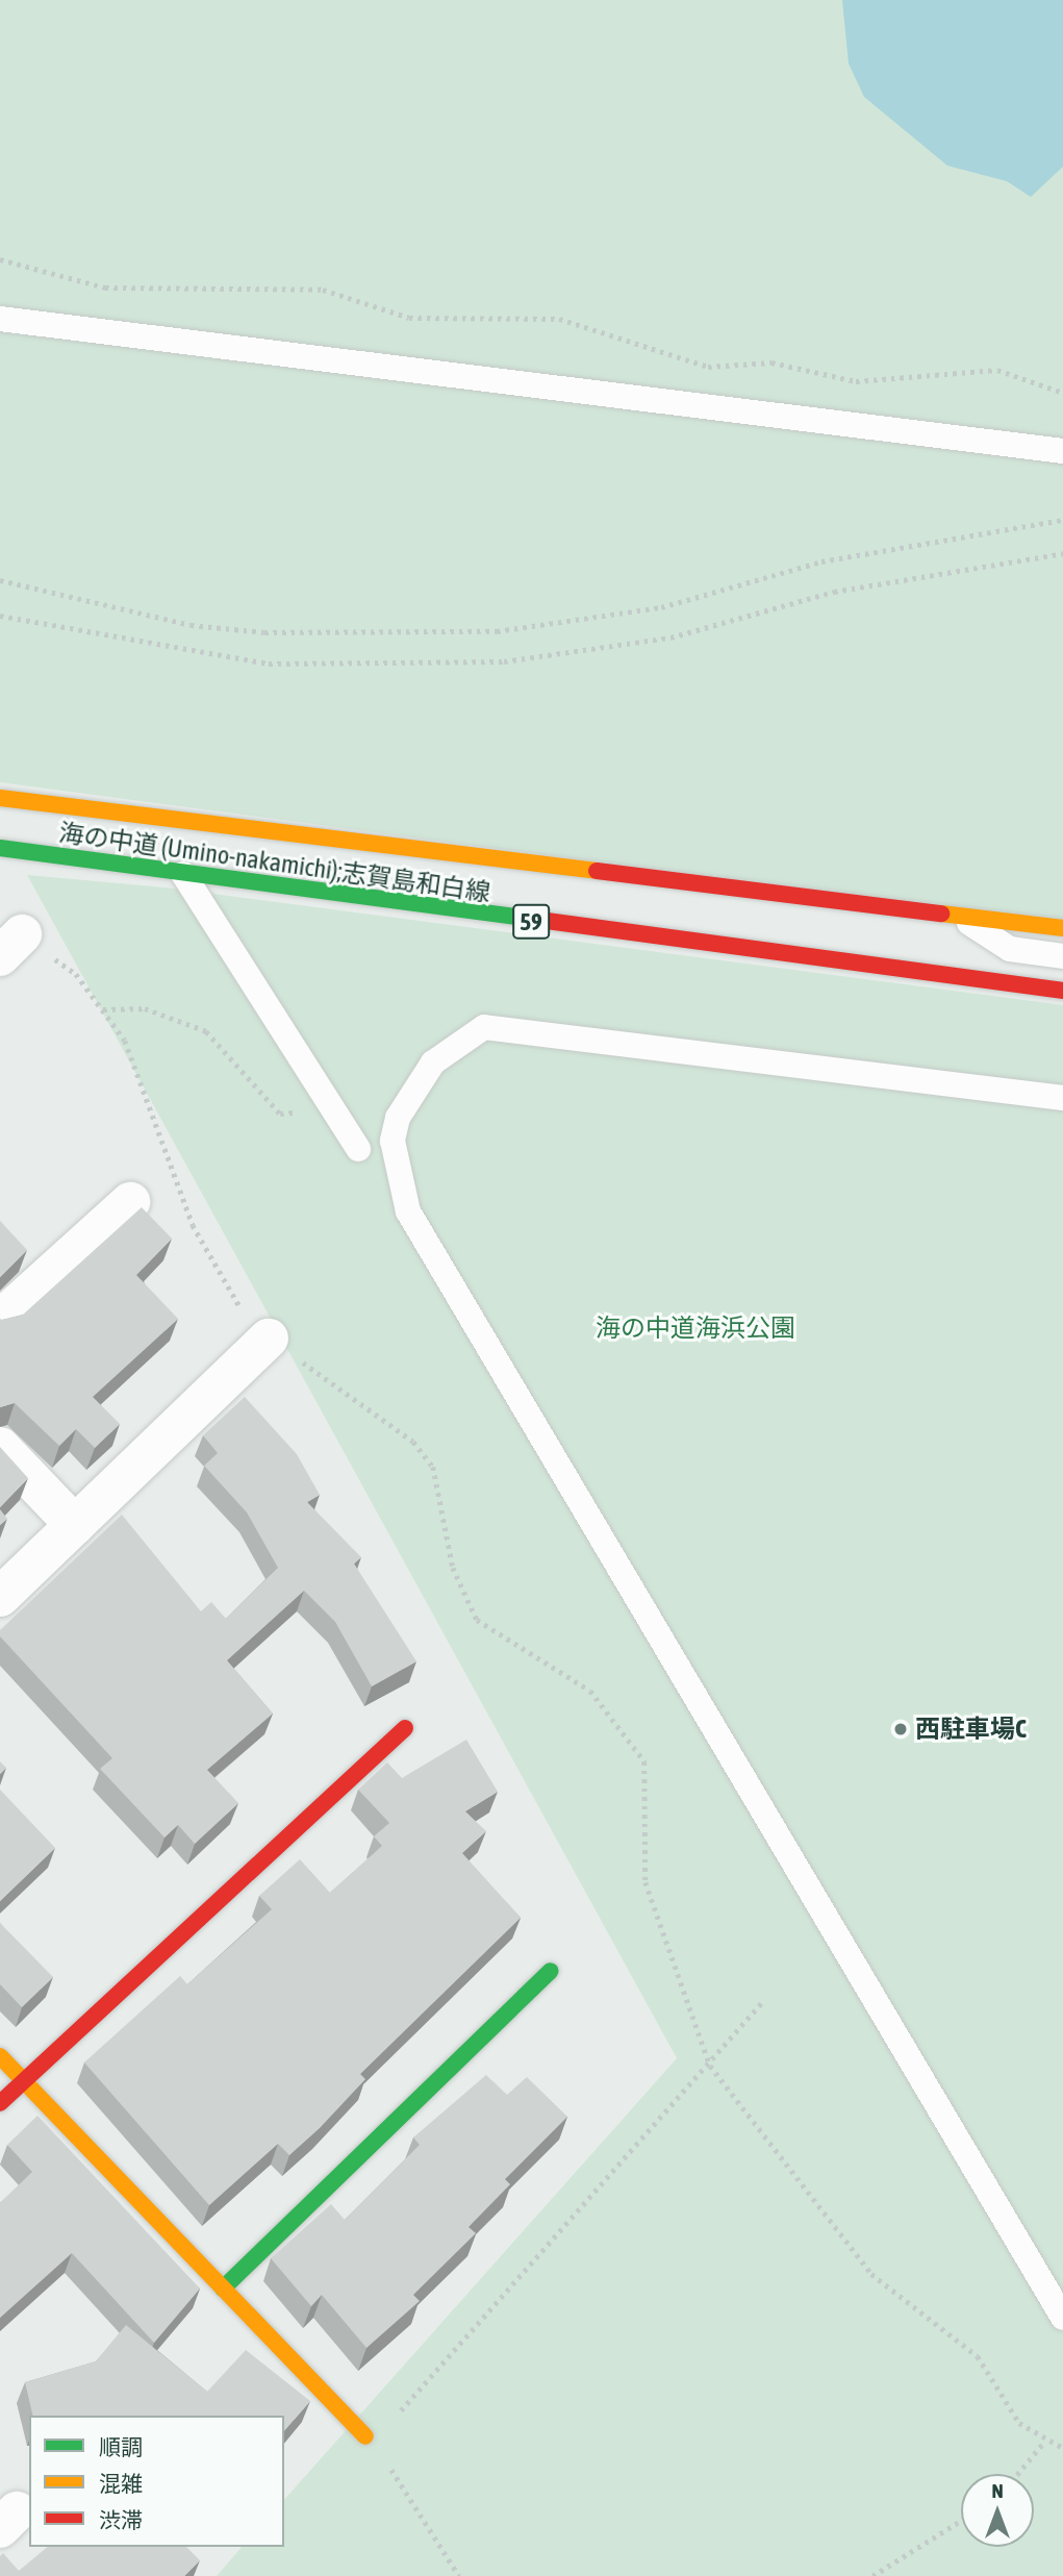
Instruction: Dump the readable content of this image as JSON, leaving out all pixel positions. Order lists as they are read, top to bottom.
{
  "streets": {
    "main road": ["海の中道 (Umino-nakamichi);志賀島和白線", "59"]
  },
  "parks": ["海の中道海浜公園"],
  "places": ["西駐車場C"],
  "legend": ["順調", "混雑", "渋滞"],
  "north": "top"
}
